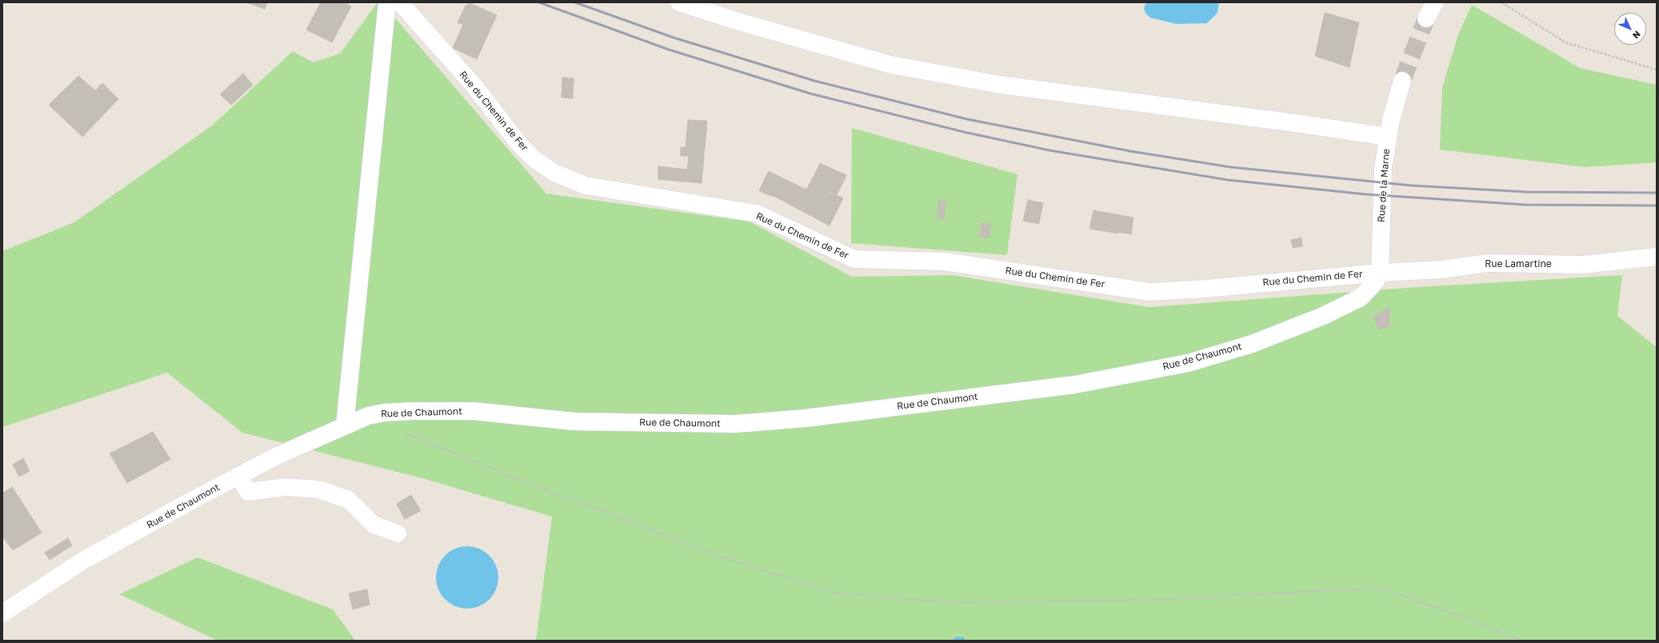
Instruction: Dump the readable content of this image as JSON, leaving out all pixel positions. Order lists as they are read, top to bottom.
{
  "streets": {
    "street": [
      "Rue du Chemin de Fer",
      "Rue de la Marne",
      "Rue Lamartine",
      "Rue de Chaumont"
    ]
  },
  "crossings": [
    ["Rue du Chemin de Fer", "Rue de la Marne"],
    ["Rue du Chemin de Fer", "Rue Lamartine"],
    ["Rue du Chemin de Fer", "Rue de Chaumont"],
    ["Rue de la Marne", "Rue Lamartine"],
    ["Rue de la Marne", "Rue de Chaumont"],
    ["Rue Lamartine", "Rue de Chaumont"]
  ],
  "north": "bottom right"
}
